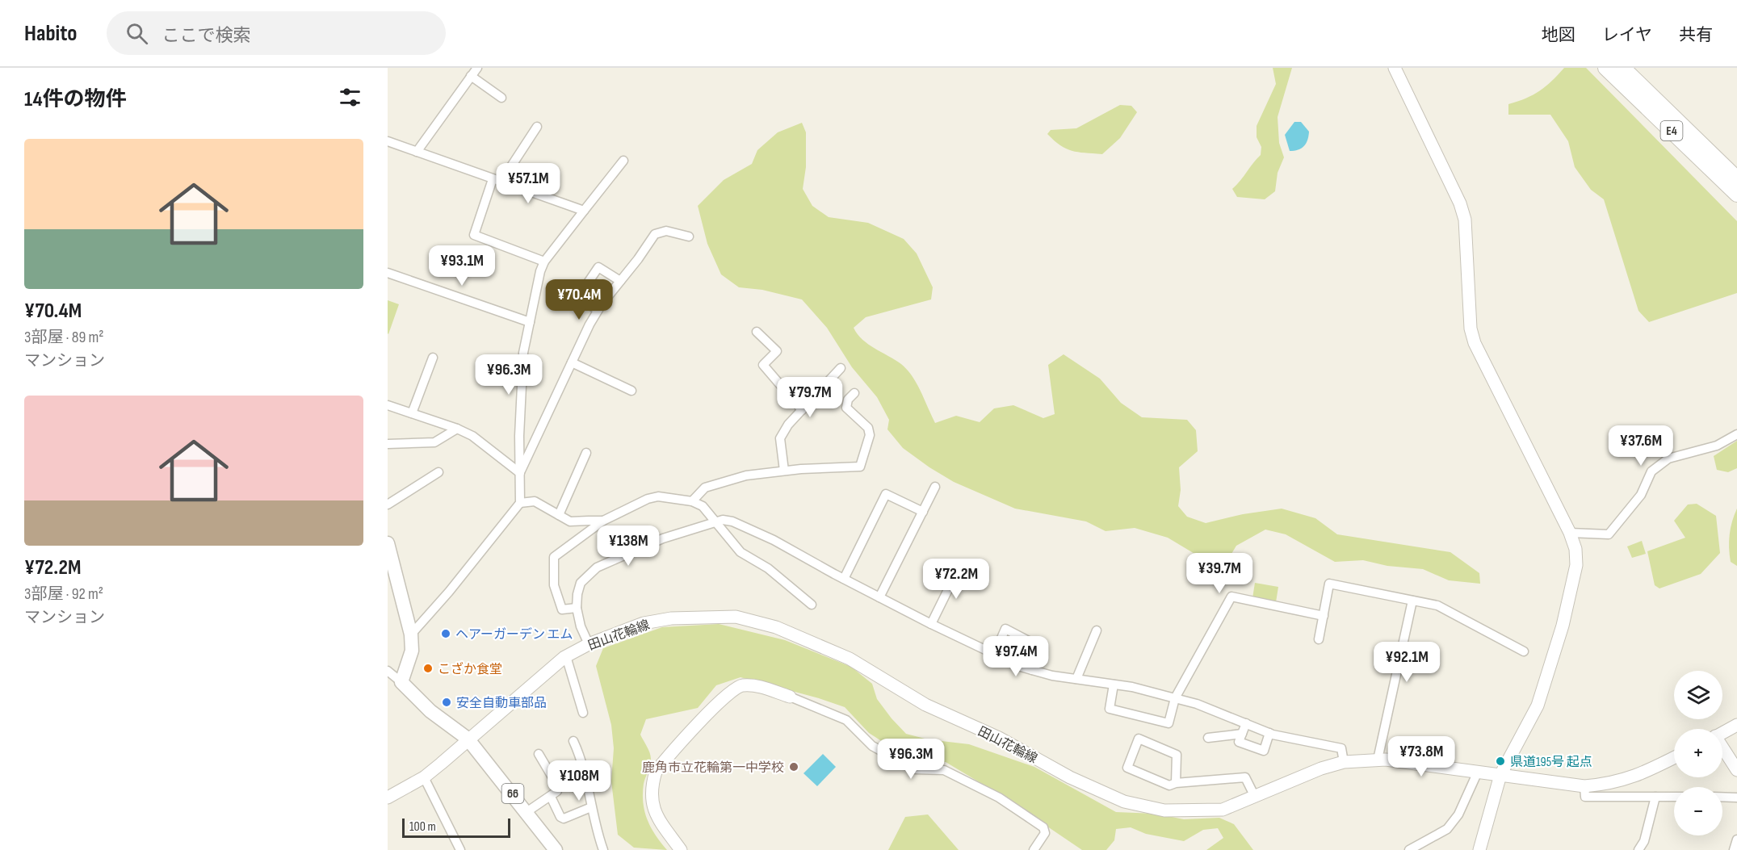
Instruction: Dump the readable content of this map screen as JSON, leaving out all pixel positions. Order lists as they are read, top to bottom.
{
  "streets": {
    "highway": ["E4"],
    "main road": ["田山花輪線", "66"]
  },
  "crossings": [
    ["田山花輪線", "66"]
  ],
  "places": [
    "ヘアーガーデン エム",
    "こざか食堂",
    "安全自動車部品",
    "県道195号 起点",
    "鹿角市立花輪第一中学校"
  ],
  "scale_bar": "100 m",
  "page": {
    "header": "Habito",
    "search": "ここで検索",
    "nav": ["地図", "レイヤ", "共有"],
    "heading": "14件の物件",
    "list": [
      {
        "name": "¥70.4M",
        "note": "3部屋 · 89 m² · マンション"
      },
      {
        "name": "¥72.2M",
        "note": "3部屋 · 92 m² · マンション"
      }
    ],
    "price": [
      "¥57.1M",
      "¥93.1M",
      "¥70.4M",
      "¥96.3M",
      "¥79.7M",
      "¥37.6M",
      "¥138M",
      "¥39.7M",
      "¥72.2M",
      "¥97.4M",
      "¥92.1M",
      "¥73.8M",
      "¥96.3M",
      "¥108M"
    ],
    "map_buttons": ["+", "−"],
    "scale": "100 m"
  }
}
